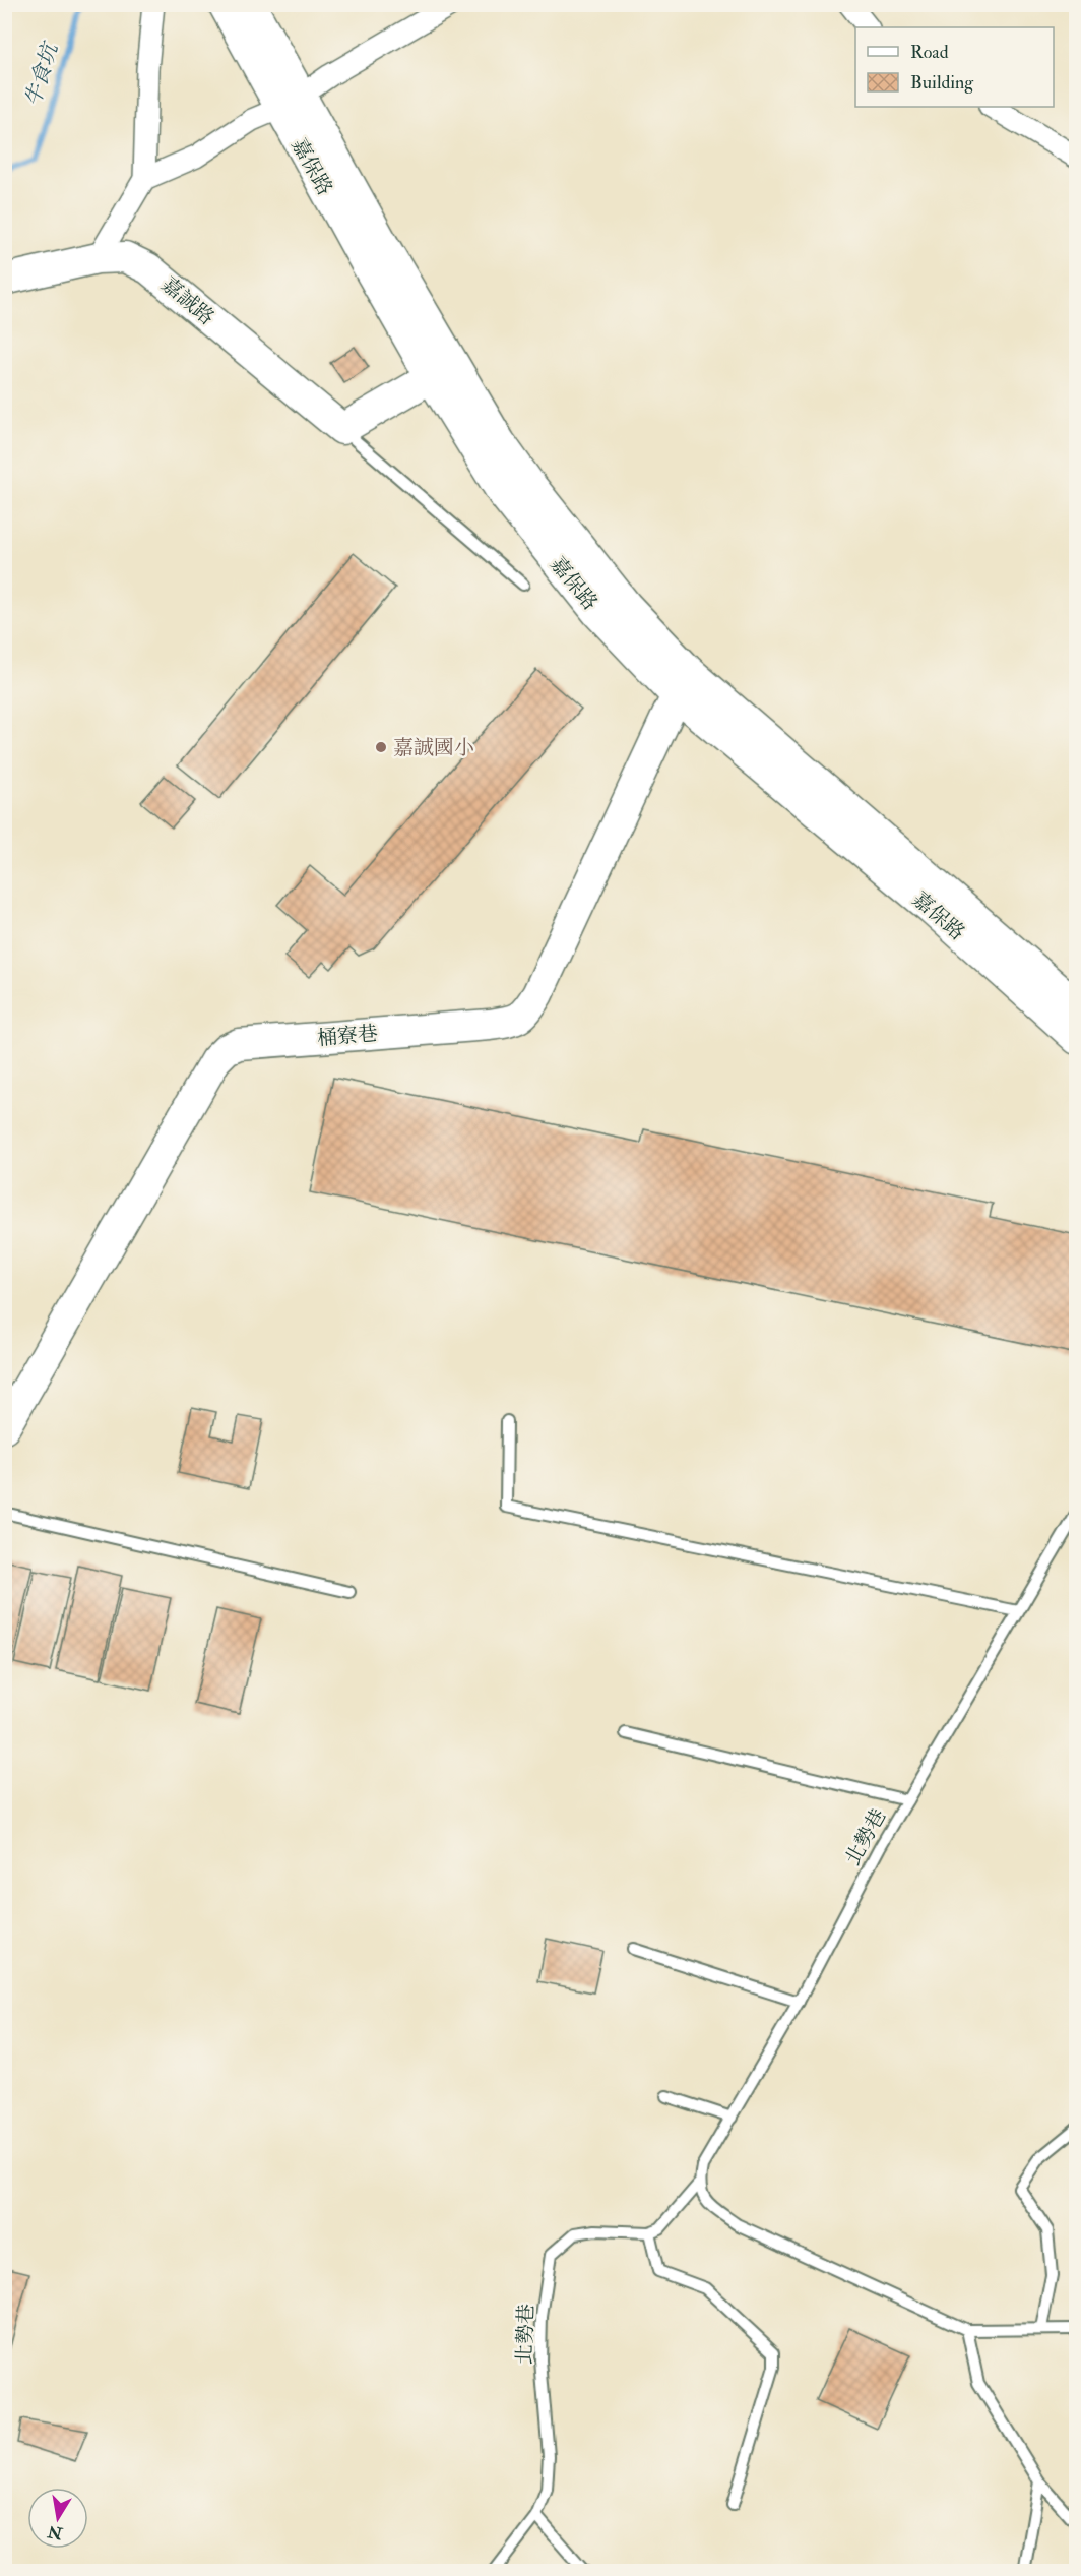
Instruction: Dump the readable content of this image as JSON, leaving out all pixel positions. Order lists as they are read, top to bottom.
{
  "streets": {
    "street": ["嘉保路", "嘉誠路", "桶寮巷"],
    "lane": ["北勢巷"]
  },
  "crossings": [
    ["嘉保路", "桶寮巷"]
  ],
  "water": ["牛食坑"],
  "places": ["嘉誠國小"],
  "legend": ["Road", "Building"],
  "north": "bottom"
}
